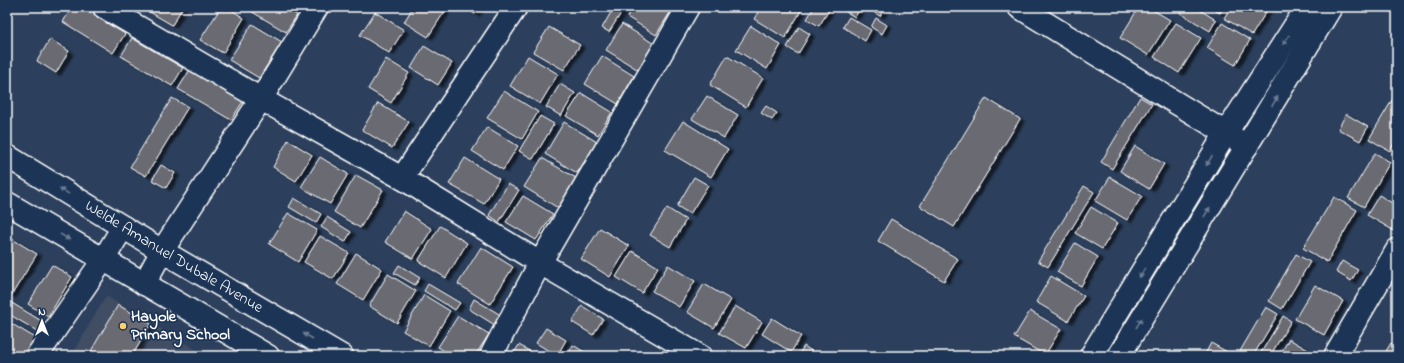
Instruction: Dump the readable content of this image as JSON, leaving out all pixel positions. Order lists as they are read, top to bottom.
{
  "streets": {
    "street": ["Welde Amanuel Dubale Avenue"]
  },
  "places": ["Hayole Primary School"],
  "north": "top"
}
